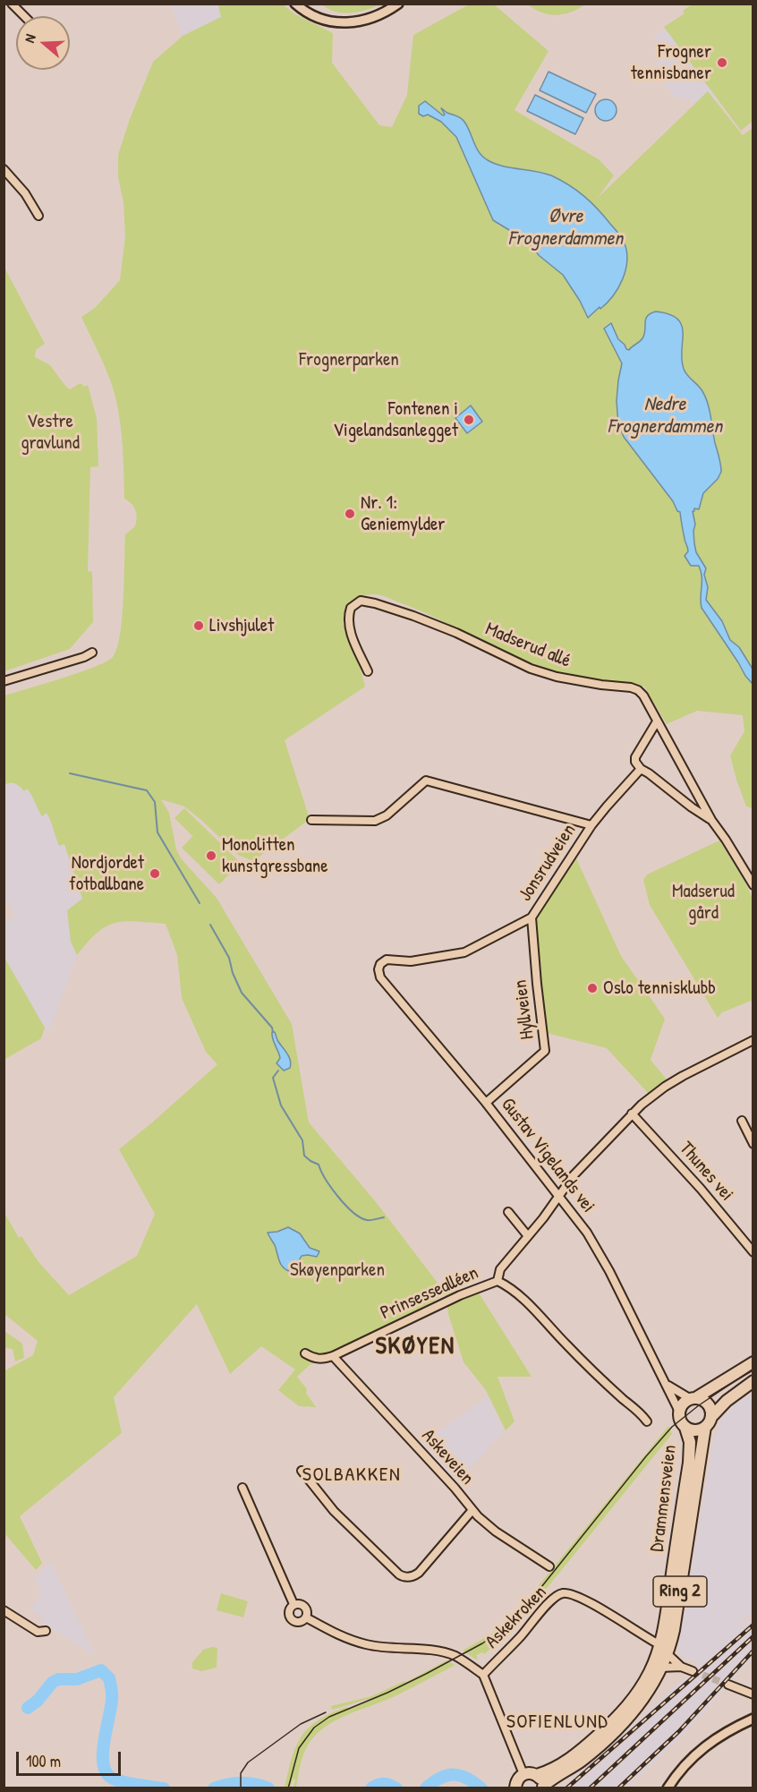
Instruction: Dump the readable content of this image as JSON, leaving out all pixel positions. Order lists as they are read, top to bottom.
{
  "streets": {
    "main road": ["Drammensveien", "Ring 2"],
    "street": [
      "Madserud allé",
      "Jonsrudveien",
      "Hyllveien",
      "Gustav Vigelands vei",
      "Thunes vei",
      "Prinsessealléen",
      "Askeveien",
      "Askekroken"
    ]
  },
  "crossings": [
    ["Jonsrudveien", "Hyllveien"],
    ["Jonsrudveien", "Gustav Vigelands vei"],
    ["Hyllveien", "Gustav Vigelands vei"],
    ["Gustav Vigelands vei", "Drammensveien"],
    ["Prinsessealléen", "Askeveien"],
    ["Drammensveien", "Askekroken"]
  ],
  "districts": ["SKØYEN", "SOLBAKKEN", "SOFIENLUND"],
  "water": ["Øvre Frognerdammen", "Nedre Frognerdammen"],
  "parks": [
    "Frognerparken",
    "Vestre gravlund",
    "Madserud gård",
    "Skøyenparken"
  ],
  "places": [
    "Frogner tennisbaner",
    "Fontenen i Vigelandsanlegget",
    "Nr. 1: Geniemylder",
    "Livshjulet",
    "Monolitten kunstgressbane",
    "Nordjordet fotballbane",
    "Oslo tennisklubb"
  ],
  "scale_bar": "100 m",
  "north": "left"
}
